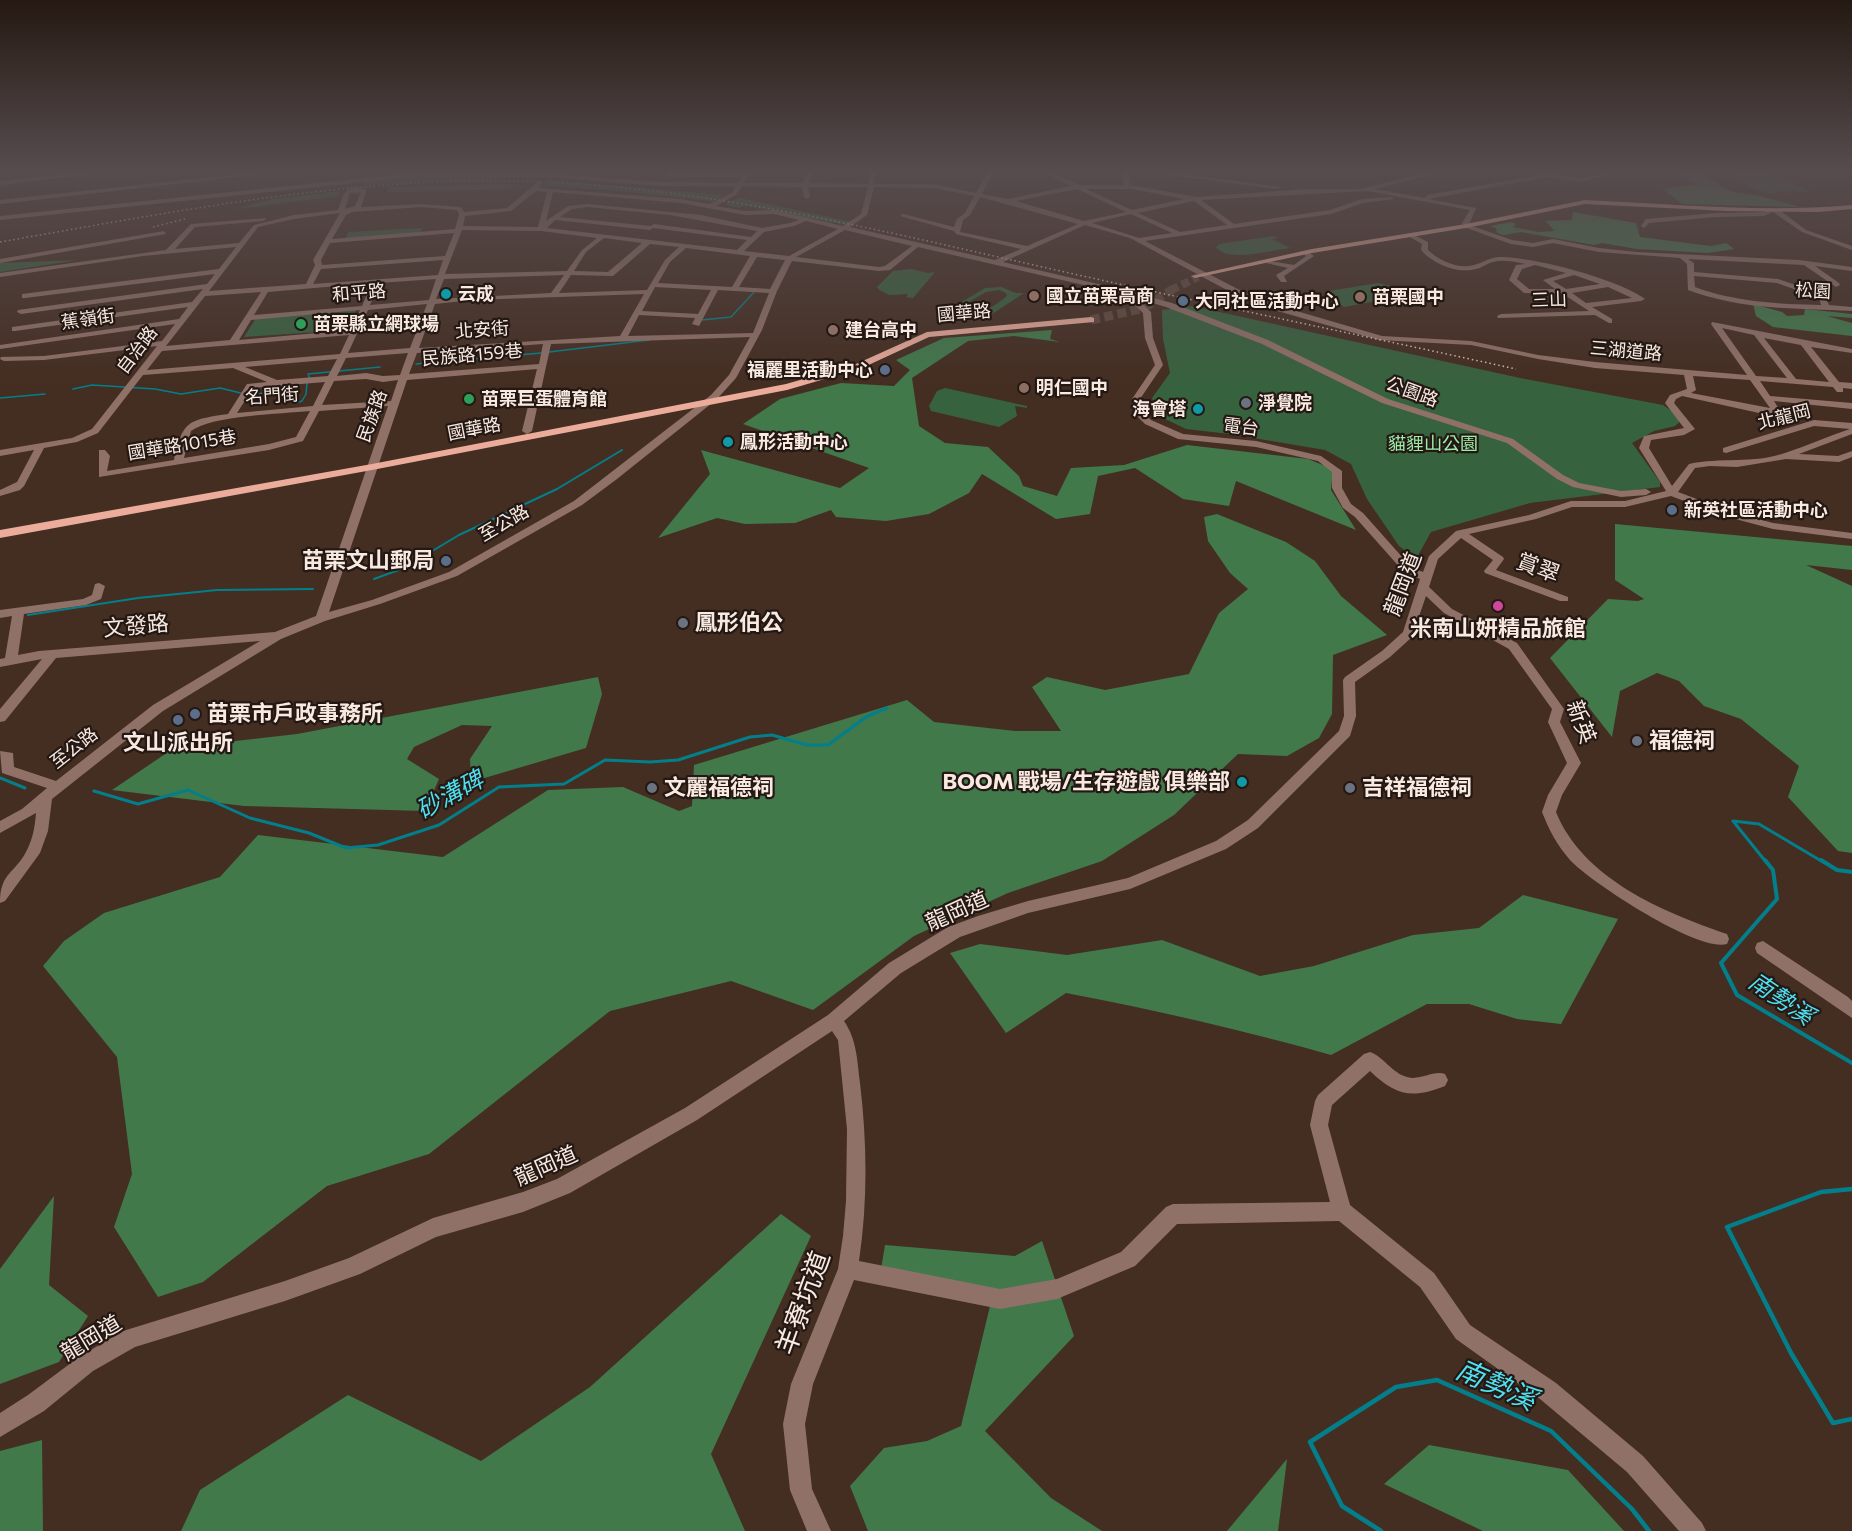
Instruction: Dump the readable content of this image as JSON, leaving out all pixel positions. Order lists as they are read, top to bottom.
{
  "streets": {
    "main road": ["國華路"],
    "street": [
      "松園",
      "和平路",
      "三山",
      "蕉嶺街",
      "北安街",
      "自治路",
      "三湖道路",
      "民族路159巷",
      "公園路",
      "名門街",
      "民族路",
      "北龍岡",
      "電台",
      "國華路1015巷",
      "至公路",
      "賞翠",
      "龍岡道",
      "文發路",
      "新英",
      "羊寮坑道"
    ]
  },
  "crossings": [
    ["和平路", "民族路"],
    ["和平路", "至公路"],
    ["國華路", "民族路"],
    ["國華路", "至公路"],
    ["蕉嶺街", "自治路"],
    ["北安街", "自治路"],
    ["北安街", "民族路"],
    ["北安街", "至公路"],
    ["三湖道路", "公園路"],
    ["三湖道路", "北龍岡"],
    ["三湖道路", "龍岡道"],
    ["民族路159巷", "名門街"],
    ["民族路159巷", "民族路"],
    ["公園路", "電台"],
    ["公園路", "龍岡道"],
    ["名門街", "民族路"],
    ["名門街", "國華路1015巷"],
    ["民族路", "至公路"],
    ["電台", "龍岡道"],
    ["電台", "新英"],
    ["至公路", "文發路"],
    ["賞翠", "龍岡道"],
    ["龍岡道", "新英"],
    ["龍岡道", "羊寮坑道"]
  ],
  "water": ["砂溝碑", "南勢溪"],
  "parks": ["貓貍山公園"],
  "places": [
    "云成",
    "國立苗栗高商",
    "苗栗國中",
    "大同社區活動中心",
    "苗栗縣立網球場",
    "建台高中",
    "福麗里活動中心",
    "明仁國中",
    "苗栗巨蛋體育館",
    "淨覺院",
    "海會塔",
    "鳳形活動中心",
    "新英社區活動中心",
    "苗栗文山郵局",
    "米南山妍精品旅館",
    "鳳形伯公",
    "苗栗市戶政事務所",
    "文山派出所",
    "福德祠",
    "BOOM 戰場/生存遊戲 俱樂部",
    "文麗福德祠",
    "吉祥福德祠"
  ]
}
